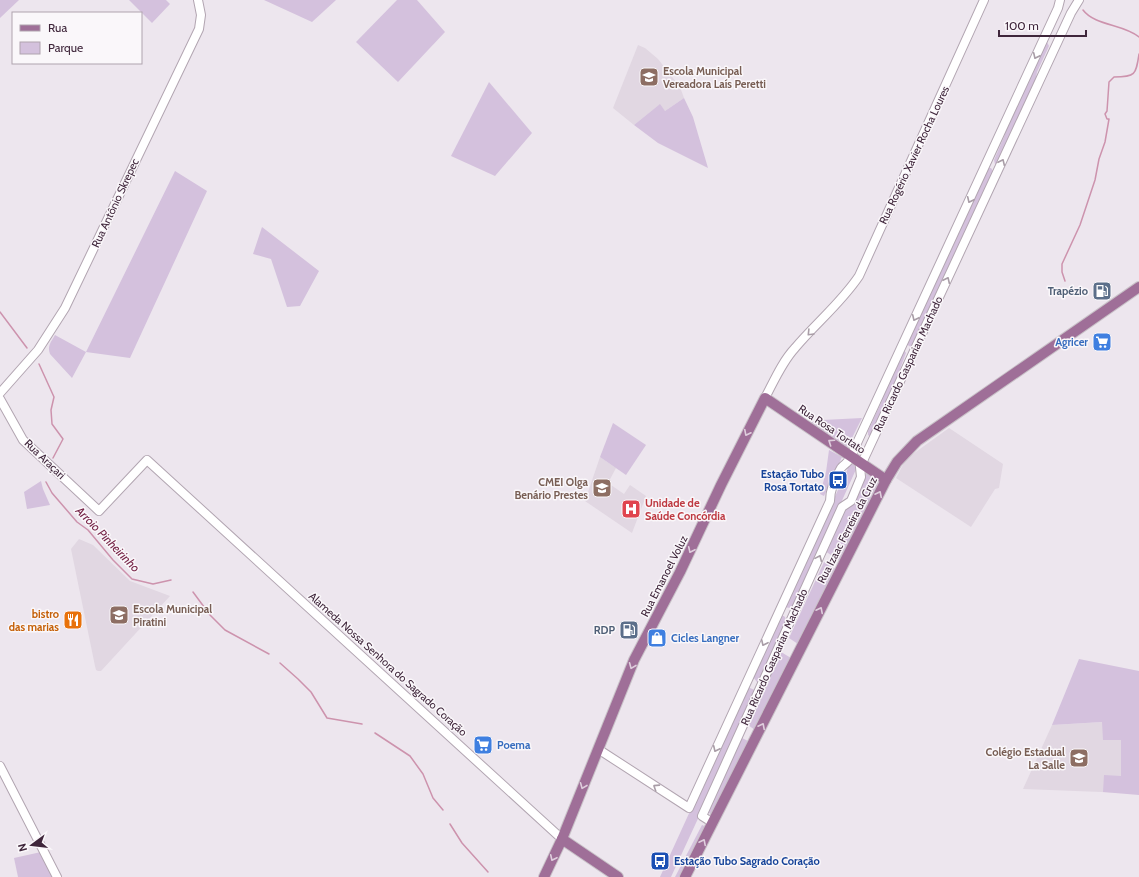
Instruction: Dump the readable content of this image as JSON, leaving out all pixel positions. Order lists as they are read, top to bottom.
{
  "streets": {
    "main road": [
      "Rua Rosa Tortato",
      "Rua Izaac Ferreira da Cruz",
      "Rua Emanoel Voluz",
      "Alameda Nossa Senhora do Sagrado Coração"
    ],
    "street": [
      "Rua Rogério Xavier Rocha Loures",
      "Rua Antônio Skrepec",
      "Rua Ricardo Gasparian Machado",
      "Rua Araçari"
    ]
  },
  "crossings": [
    ["Rua Rogério Xavier Rocha Loures", "Rua Emanoel Voluz"],
    ["Rua Ricardo Gasparian Machado", "Rua Rosa Tortato"],
    ["Rua Ricardo Gasparian Machado", "Rua Izaac Ferreira da Cruz"],
    ["Rua Ricardo Gasparian Machado", "Rua Emanoel Voluz"],
    ["Rua Rosa Tortato", "Rua Izaac Ferreira da Cruz"],
    ["Rua Rosa Tortato", "Rua Emanoel Voluz"],
    ["Rua Araçari", "Alameda Nossa Senhora do Sagrado Coração"],
    ["Rua Emanoel Voluz", "Alameda Nossa Senhora do Sagrado Coração"]
  ],
  "one_way": ["Rua Rosa Tortato", "Rua Izaac Ferreira da Cruz", "Rua Emanoel Voluz"],
  "water": ["Arroio Pinheirinho"],
  "places": {
    "school or university": [
      "Escola Municipal Vereadora Laís Peretti",
      "CMEI Olga Benário Prestes",
      "Escola Municipal Piratini",
      "Colégio Estadual La Salle"
    ],
    "fuel station": ["Trapézio", "RDP"],
    "supermarket": ["Agricer", "Poema"],
    "bus stop": ["Estação Tubo Rosa Tortato", "Estação Tubo Sagrado Coração"],
    "hospital": ["Unidade de Saúde Concórdia"],
    "restaurant": ["bistro das marias"],
    "shop": ["Cicles Langner"]
  },
  "legend": ["Rua", "Parque"],
  "scale_bar": "100 m",
  "north": "left"
}
